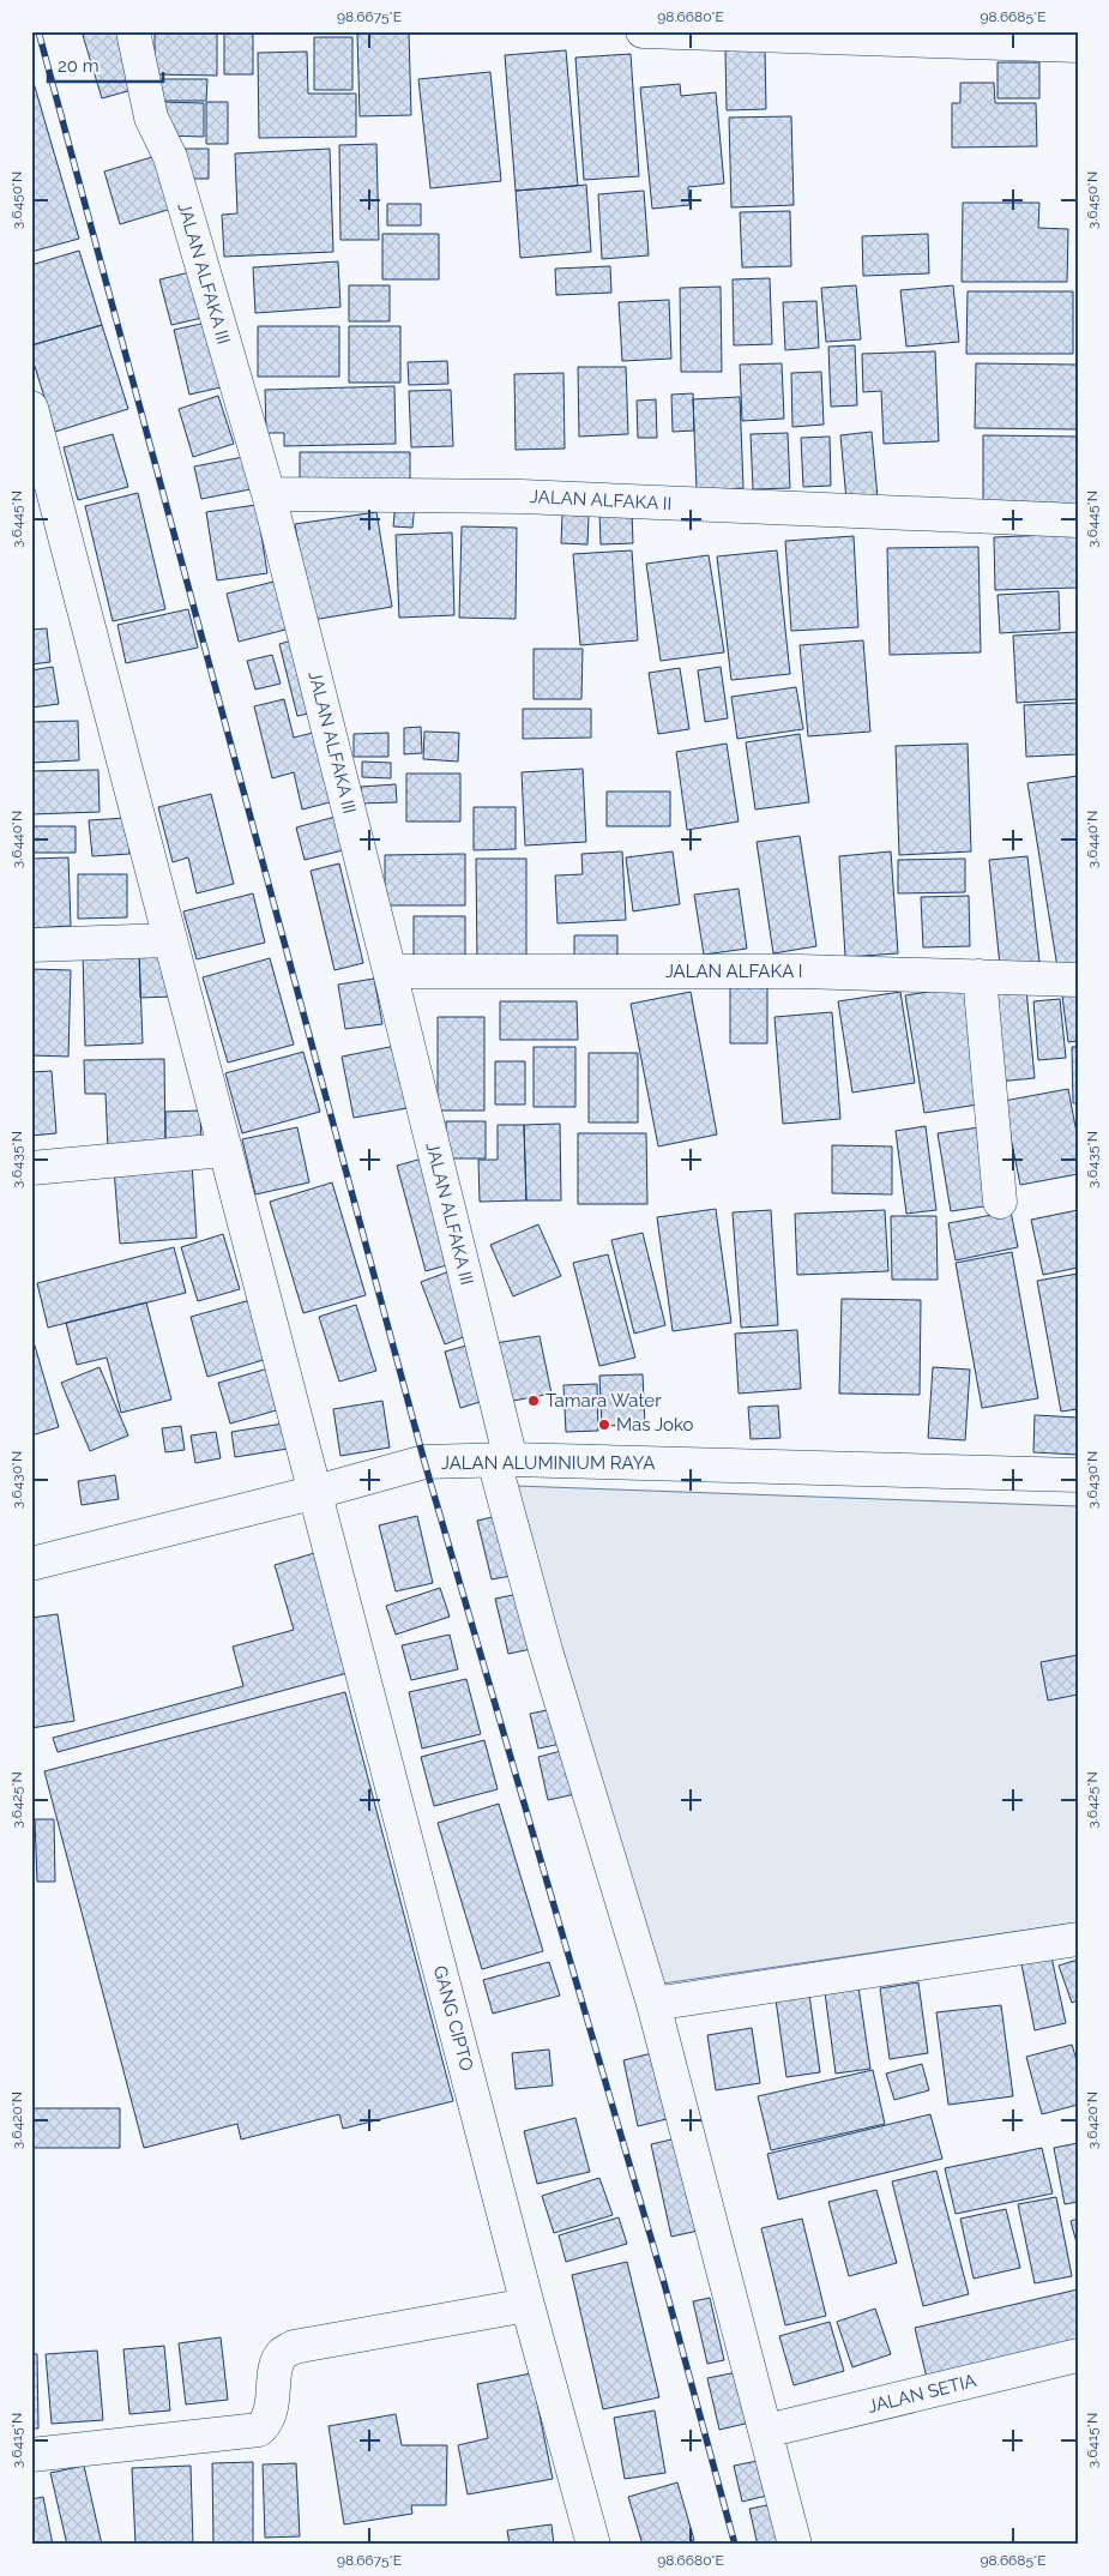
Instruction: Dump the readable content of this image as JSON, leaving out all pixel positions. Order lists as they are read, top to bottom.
{
  "streets": {
    "street": [
      "JALAN ALFAKA III",
      "JALAN ALFAKA II",
      "JALAN ALFAKA I",
      "JALAN ALUMINIUM RAYA",
      "GANG CIPTO",
      "JALAN SETIA"
    ]
  },
  "crossings": [
    ["JALAN ALFAKA III", "JALAN ALFAKA II"],
    ["JALAN ALFAKA III", "JALAN ALFAKA I"],
    ["JALAN ALFAKA III", "JALAN ALUMINIUM RAYA"],
    ["JALAN ALFAKA III", "JALAN SETIA"],
    ["JALAN ALUMINIUM RAYA", "GANG CIPTO"]
  ],
  "places": ["Tamara Water", "Mas Joko"],
  "scale_bar": "20 m",
  "coordinates": [
    "98.6675°E",
    "98.6680°E",
    "98.6685°E",
    "3.6450°N",
    "3.6445°N",
    "3.6440°N",
    "3.6435°N",
    "3.6430°N",
    "3.6425°N",
    "3.6420°N",
    "3.6415°N"
  ]
}
